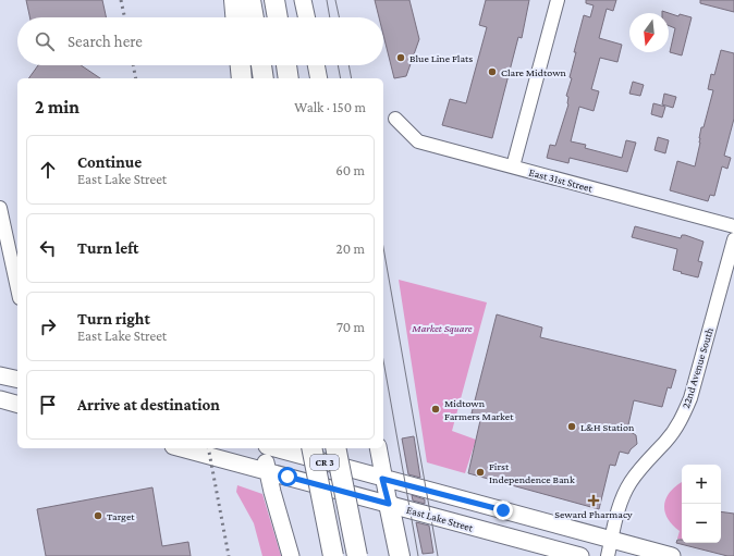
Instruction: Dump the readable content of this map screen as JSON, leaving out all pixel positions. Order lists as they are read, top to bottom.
{
  "streets": {
    "main road": ["CR 3", "East Lake Street"],
    "street": ["East 31st Street", "22nd Avenue South"]
  },
  "crossings": [
    ["22nd Avenue South", "CR 3"]
  ],
  "parks": ["Market Square"],
  "places": {
    "other": [
      "Blue Line Flats",
      "Clare Midtown",
      "Midtown Farmers Market",
      "L&H Station",
      "First Independence Bank",
      "Target"
    ],
    "health": ["Seward Pharmacy"]
  },
  "north": "bottom",
  "page": {
    "search": "Search here",
    "heading": ["2 min", "Walk · 150 m"],
    "list": [
      ["Continue", "East Lake Street", "60 m"],
      ["Turn left", "20 m"],
      ["Turn right", "East Lake Street", "70 m"],
      "Arrive at destination"
    ],
    "map_buttons": ["+", "−"]
  }
}
